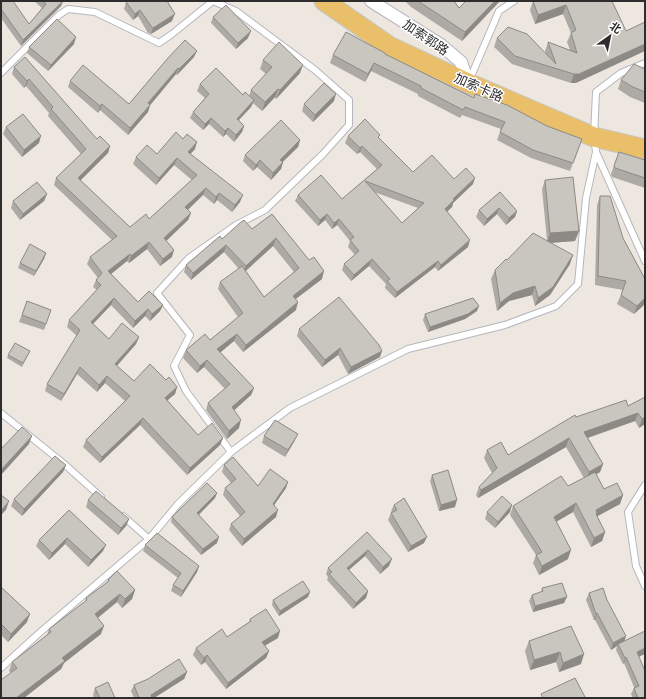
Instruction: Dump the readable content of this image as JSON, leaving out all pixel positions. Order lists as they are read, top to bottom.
{
  "streets": {
    "main road": ["加索卡路"],
    "street": ["加索郭路"]
  },
  "crossings": [
    ["加索郭路", "加索卡路"]
  ],
  "north": "top right"
}
